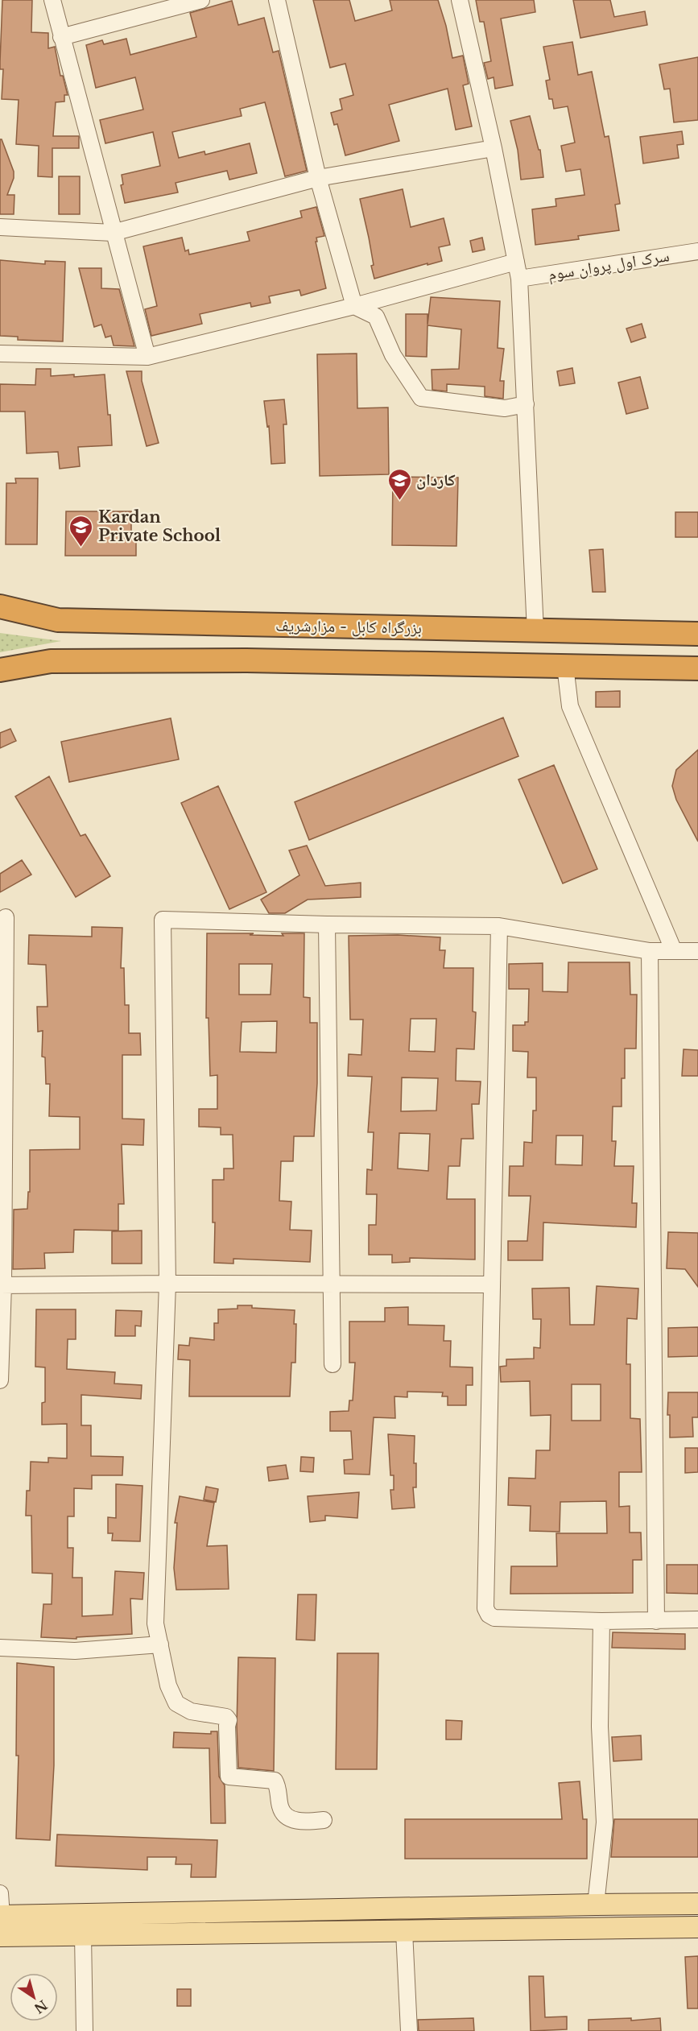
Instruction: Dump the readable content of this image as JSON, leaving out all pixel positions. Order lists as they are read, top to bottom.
{
  "streets": {
    "highway": ["بزرگراه کابل - مزارشریف"],
    "street": ["سرک اول پروان سوم"]
  },
  "places": {
    "school or university": ["کاردان", "Kardan Private School"]
  },
  "north": "bottom right"
}
